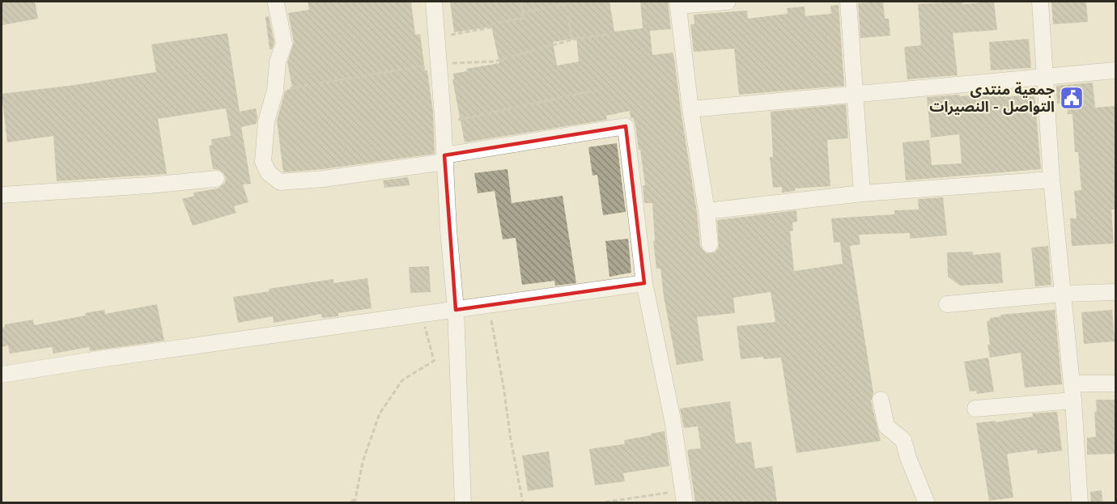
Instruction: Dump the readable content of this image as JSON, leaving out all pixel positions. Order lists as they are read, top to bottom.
{
  "places": {
    "public building": ["جمعية منتدى التواصل - النصيرات"]
  }
}
